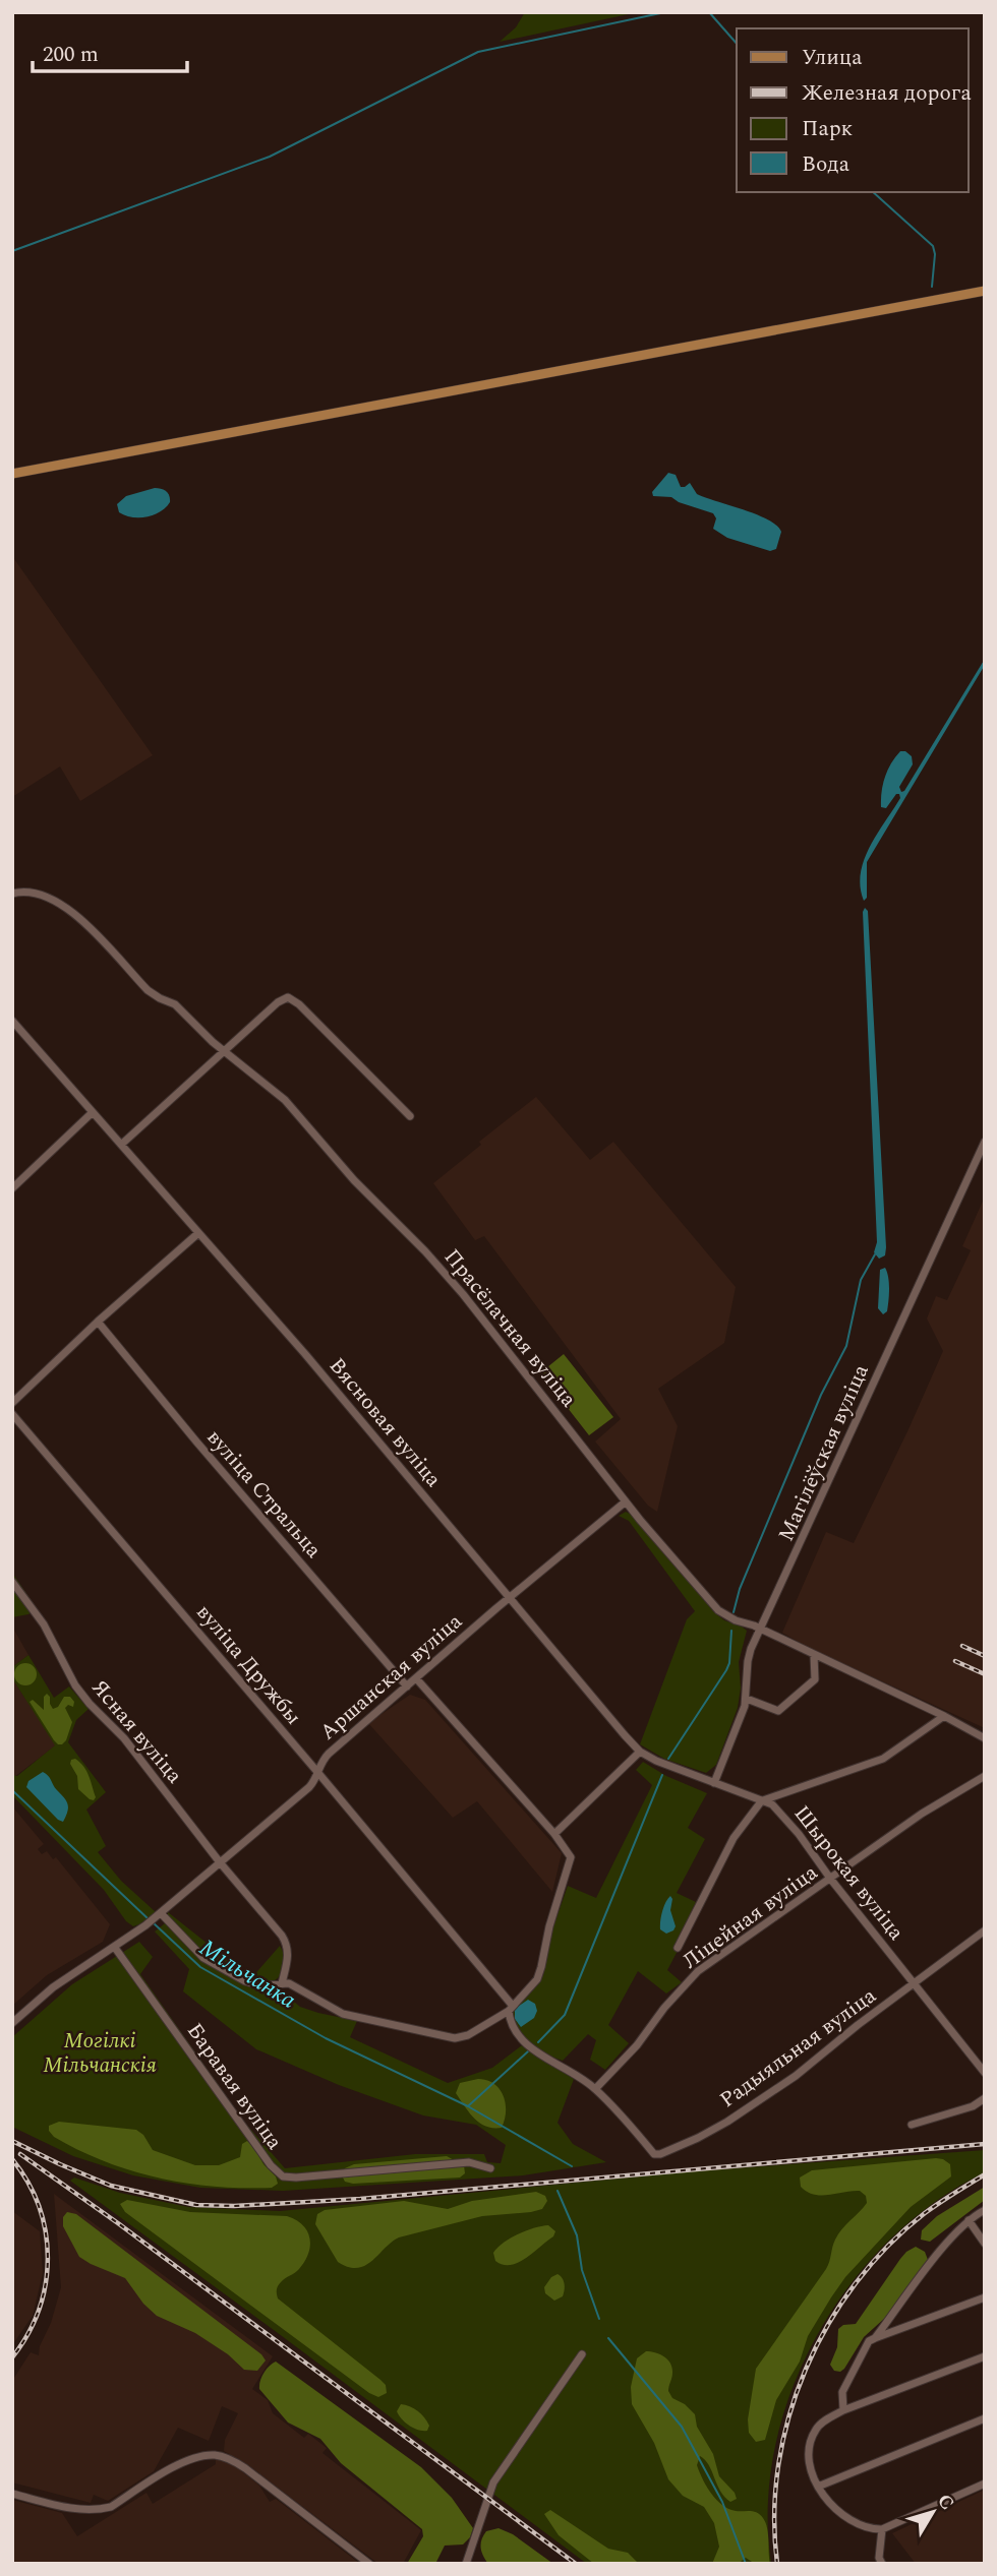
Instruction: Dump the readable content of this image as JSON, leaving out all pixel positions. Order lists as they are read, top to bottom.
{
  "streets": {
    "street": [
      "Прасёлачная вуліца",
      "Вясновая вуліца",
      "Магілёўская вуліца",
      "вуліца Стральца",
      "вуліца Дружбы",
      "Аршанская вуліца",
      "Ясная вуліца",
      "Шырокая вуліца",
      "Ліцейная вуліца",
      "Радыяльная вуліца",
      "Баравая вуліца"
    ]
  },
  "crossings": [
    ["Прасёлачная вуліца", "Магілёўская вуліца"],
    ["Прасёлачная вуліца", "Аршанская вуліца"],
    ["Вясновая вуліца", "Магілёўская вуліца"],
    ["Вясновая вуліца", "Аршанская вуліца"],
    ["Вясновая вуліца", "Шырокая вуліца"],
    ["вуліца Стральца", "Аршанская вуліца"],
    ["вуліца Дружбы", "Аршанская вуліца"],
    ["вуліца Дружбы", "Радыяльная вуліца"],
    ["Аршанская вуліца", "Ясная вуліца"],
    ["Аршанская вуліца", "Баравая вуліца"],
    ["Шырокая вуліца", "Ліцейная вуліца"],
    ["Шырокая вуліца", "Радыяльная вуліца"],
    ["Ліцейная вуліца", "Радыяльная вуліца"]
  ],
  "water": ["Мільчанка"],
  "parks": ["Могілкі Мільчанскія"],
  "legend": [
    "Улица",
    "Железная дорога",
    "Парк",
    "Вода"
  ],
  "scale_bar": "200 m",
  "north": "top right"
}
